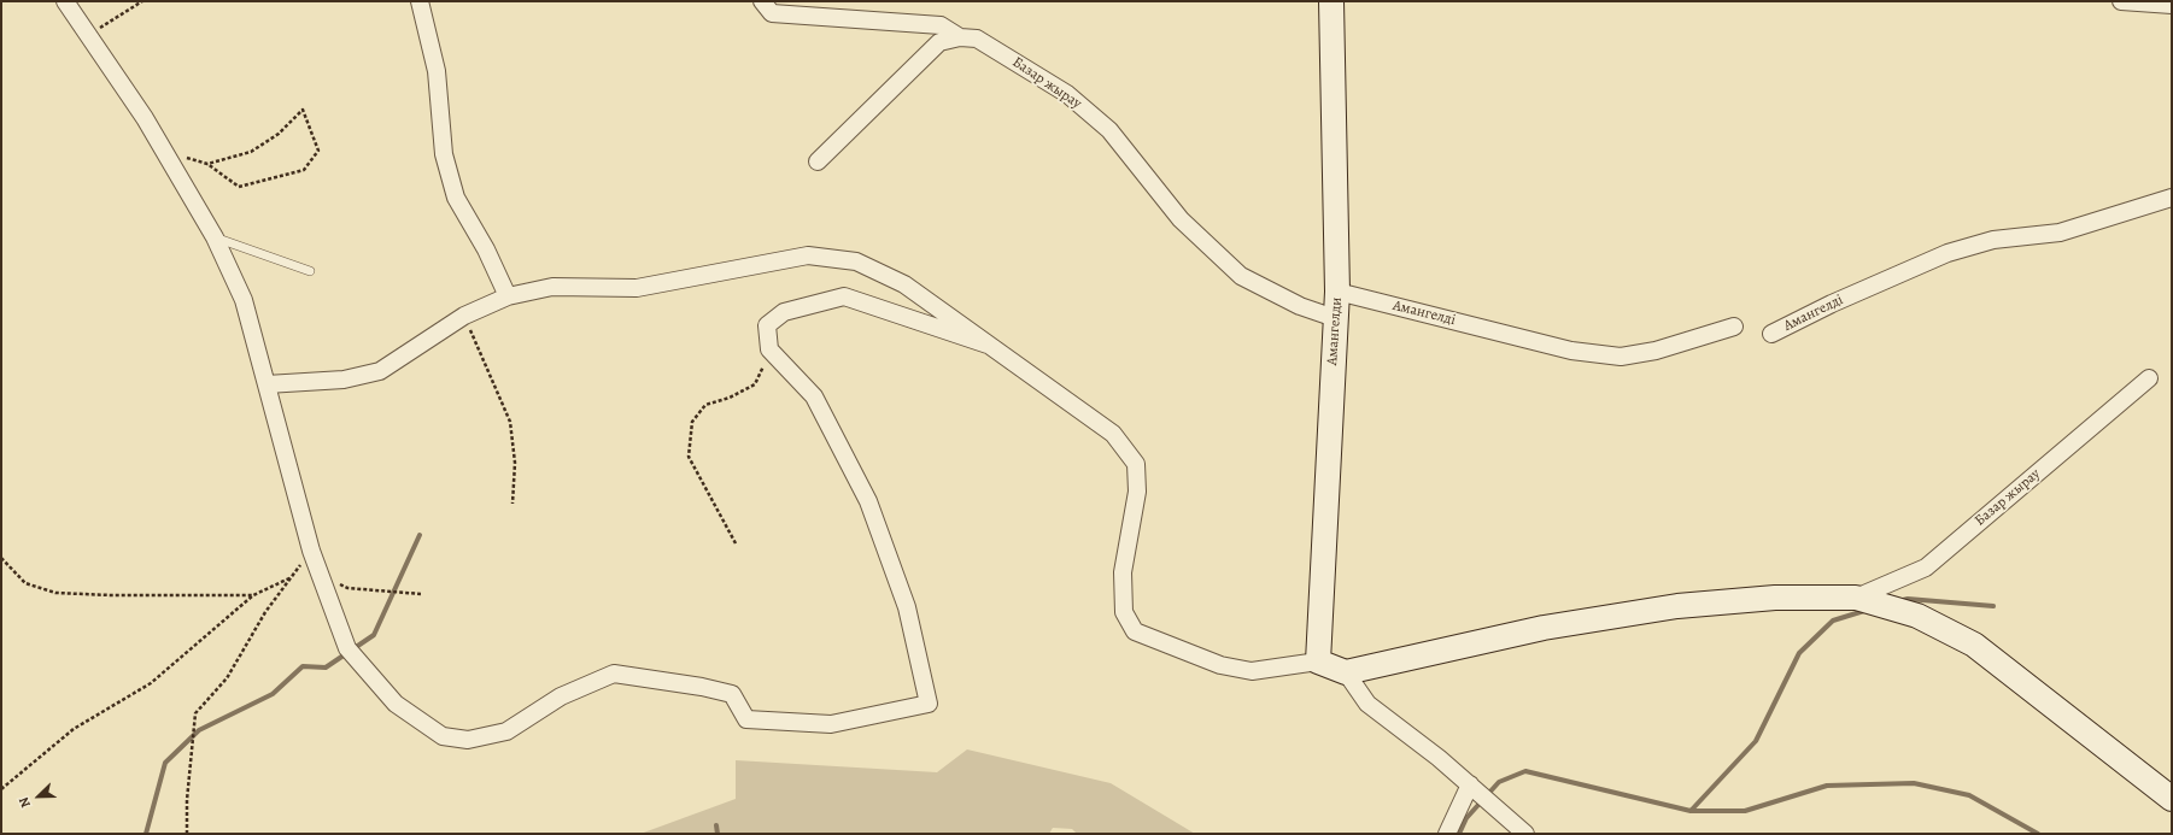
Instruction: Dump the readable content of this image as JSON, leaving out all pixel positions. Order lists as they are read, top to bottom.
{
  "streets": {
    "main road": ["Амангелди"],
    "street": ["Базар жырау", "Амангелді"]
  },
  "crossings": [
    ["Базар жырау", "Амангелди"],
    ["Амангелді", "Амангелди"]
  ],
  "north": "bottom left"
}
